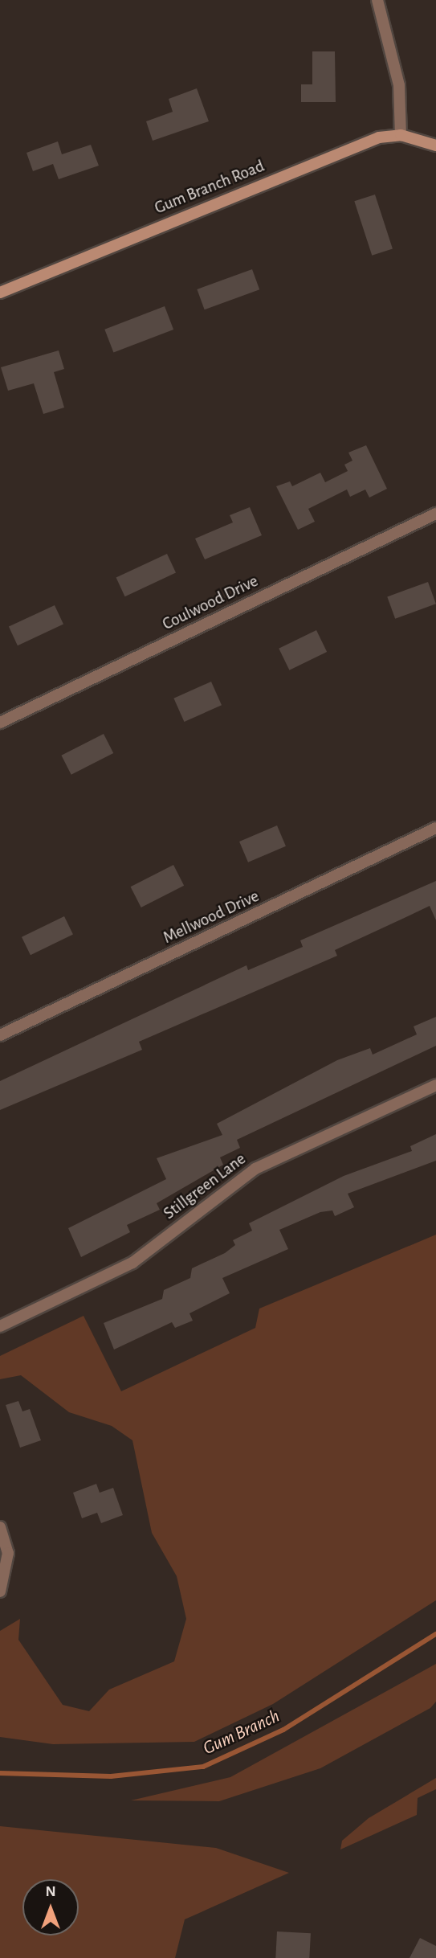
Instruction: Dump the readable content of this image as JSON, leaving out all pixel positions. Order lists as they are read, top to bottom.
{
  "streets": {
    "street": [
      "Gum Branch Road",
      "Coulwood Drive",
      "Mellwood Drive",
      "Stillgreen Lane"
    ]
  },
  "water": ["Gum Branch"],
  "north": "top"
}
